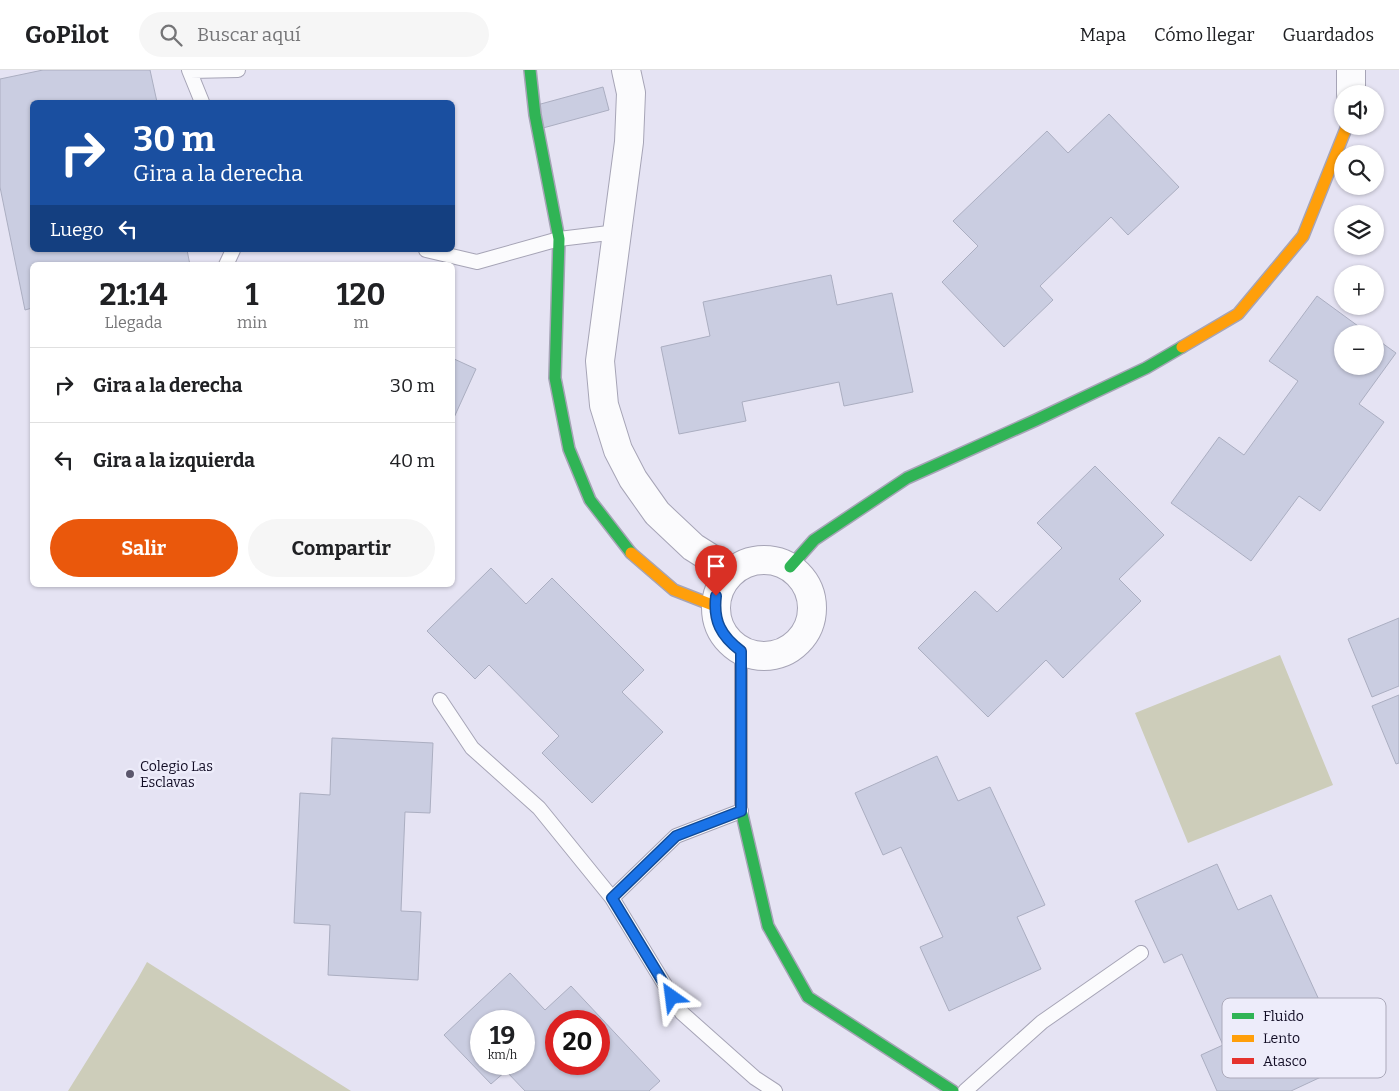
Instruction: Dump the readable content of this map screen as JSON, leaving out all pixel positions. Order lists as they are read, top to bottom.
{
  "places": ["Colegio Las Esclavas"],
  "legend": ["Fluido", "Lento", "Atasco"],
  "page": {
    "header": "GoPilot",
    "search": "Buscar aquí",
    "nav": ["Mapa", "Cómo llegar", "Guardados"],
    "map_buttons": ["+", "−"],
    "turn": ["30 m", "Gira a la derecha"],
    "then": "Luego",
    "eta": [
      "21:14",
      "Llegada",
      "1",
      "min",
      "120",
      "m"
    ],
    "list": [
      {
        "name": "Gira a la derecha",
        "value": "30 m"
      },
      {
        "name": "Gira a la izquierda",
        "value": "40 m"
      }
    ],
    "buttons": ["Salir", "Compartir"],
    "speed": "19 km/h",
    "limit": "20"
  }
}
